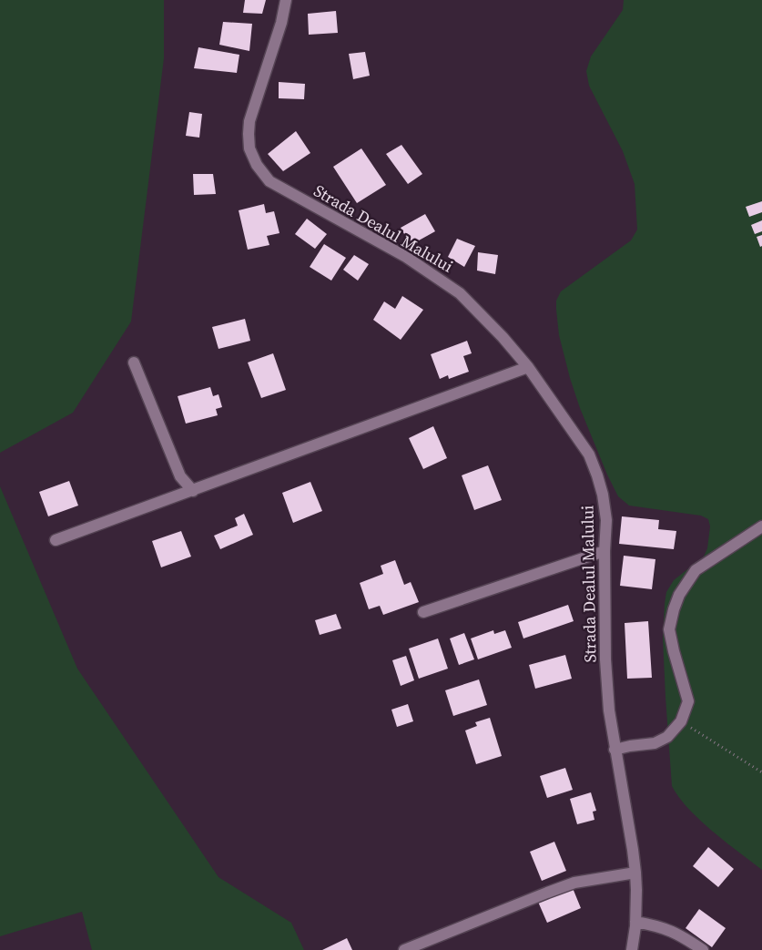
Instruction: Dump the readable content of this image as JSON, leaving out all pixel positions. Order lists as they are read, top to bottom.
{
  "streets": {
    "street": ["Strada Dealul Malului"]
  }
}
